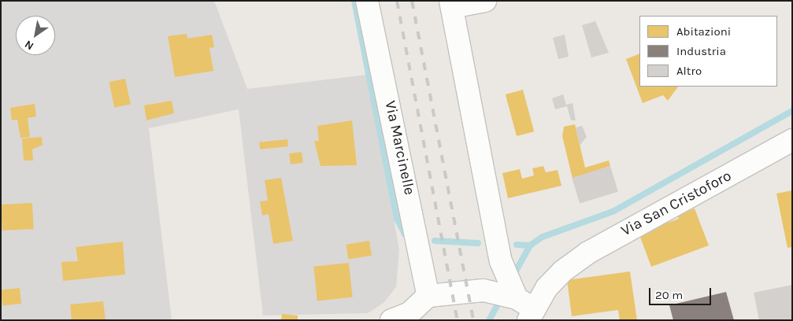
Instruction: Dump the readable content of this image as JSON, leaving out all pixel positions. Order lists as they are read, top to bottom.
{
  "streets": {
    "street": ["Via Marcinelle", "Via San Cristoforo"]
  },
  "legend": ["Abitazioni", "Industria", "Altro"],
  "scale_bar": "20 m",
  "north": "bottom left"
}
